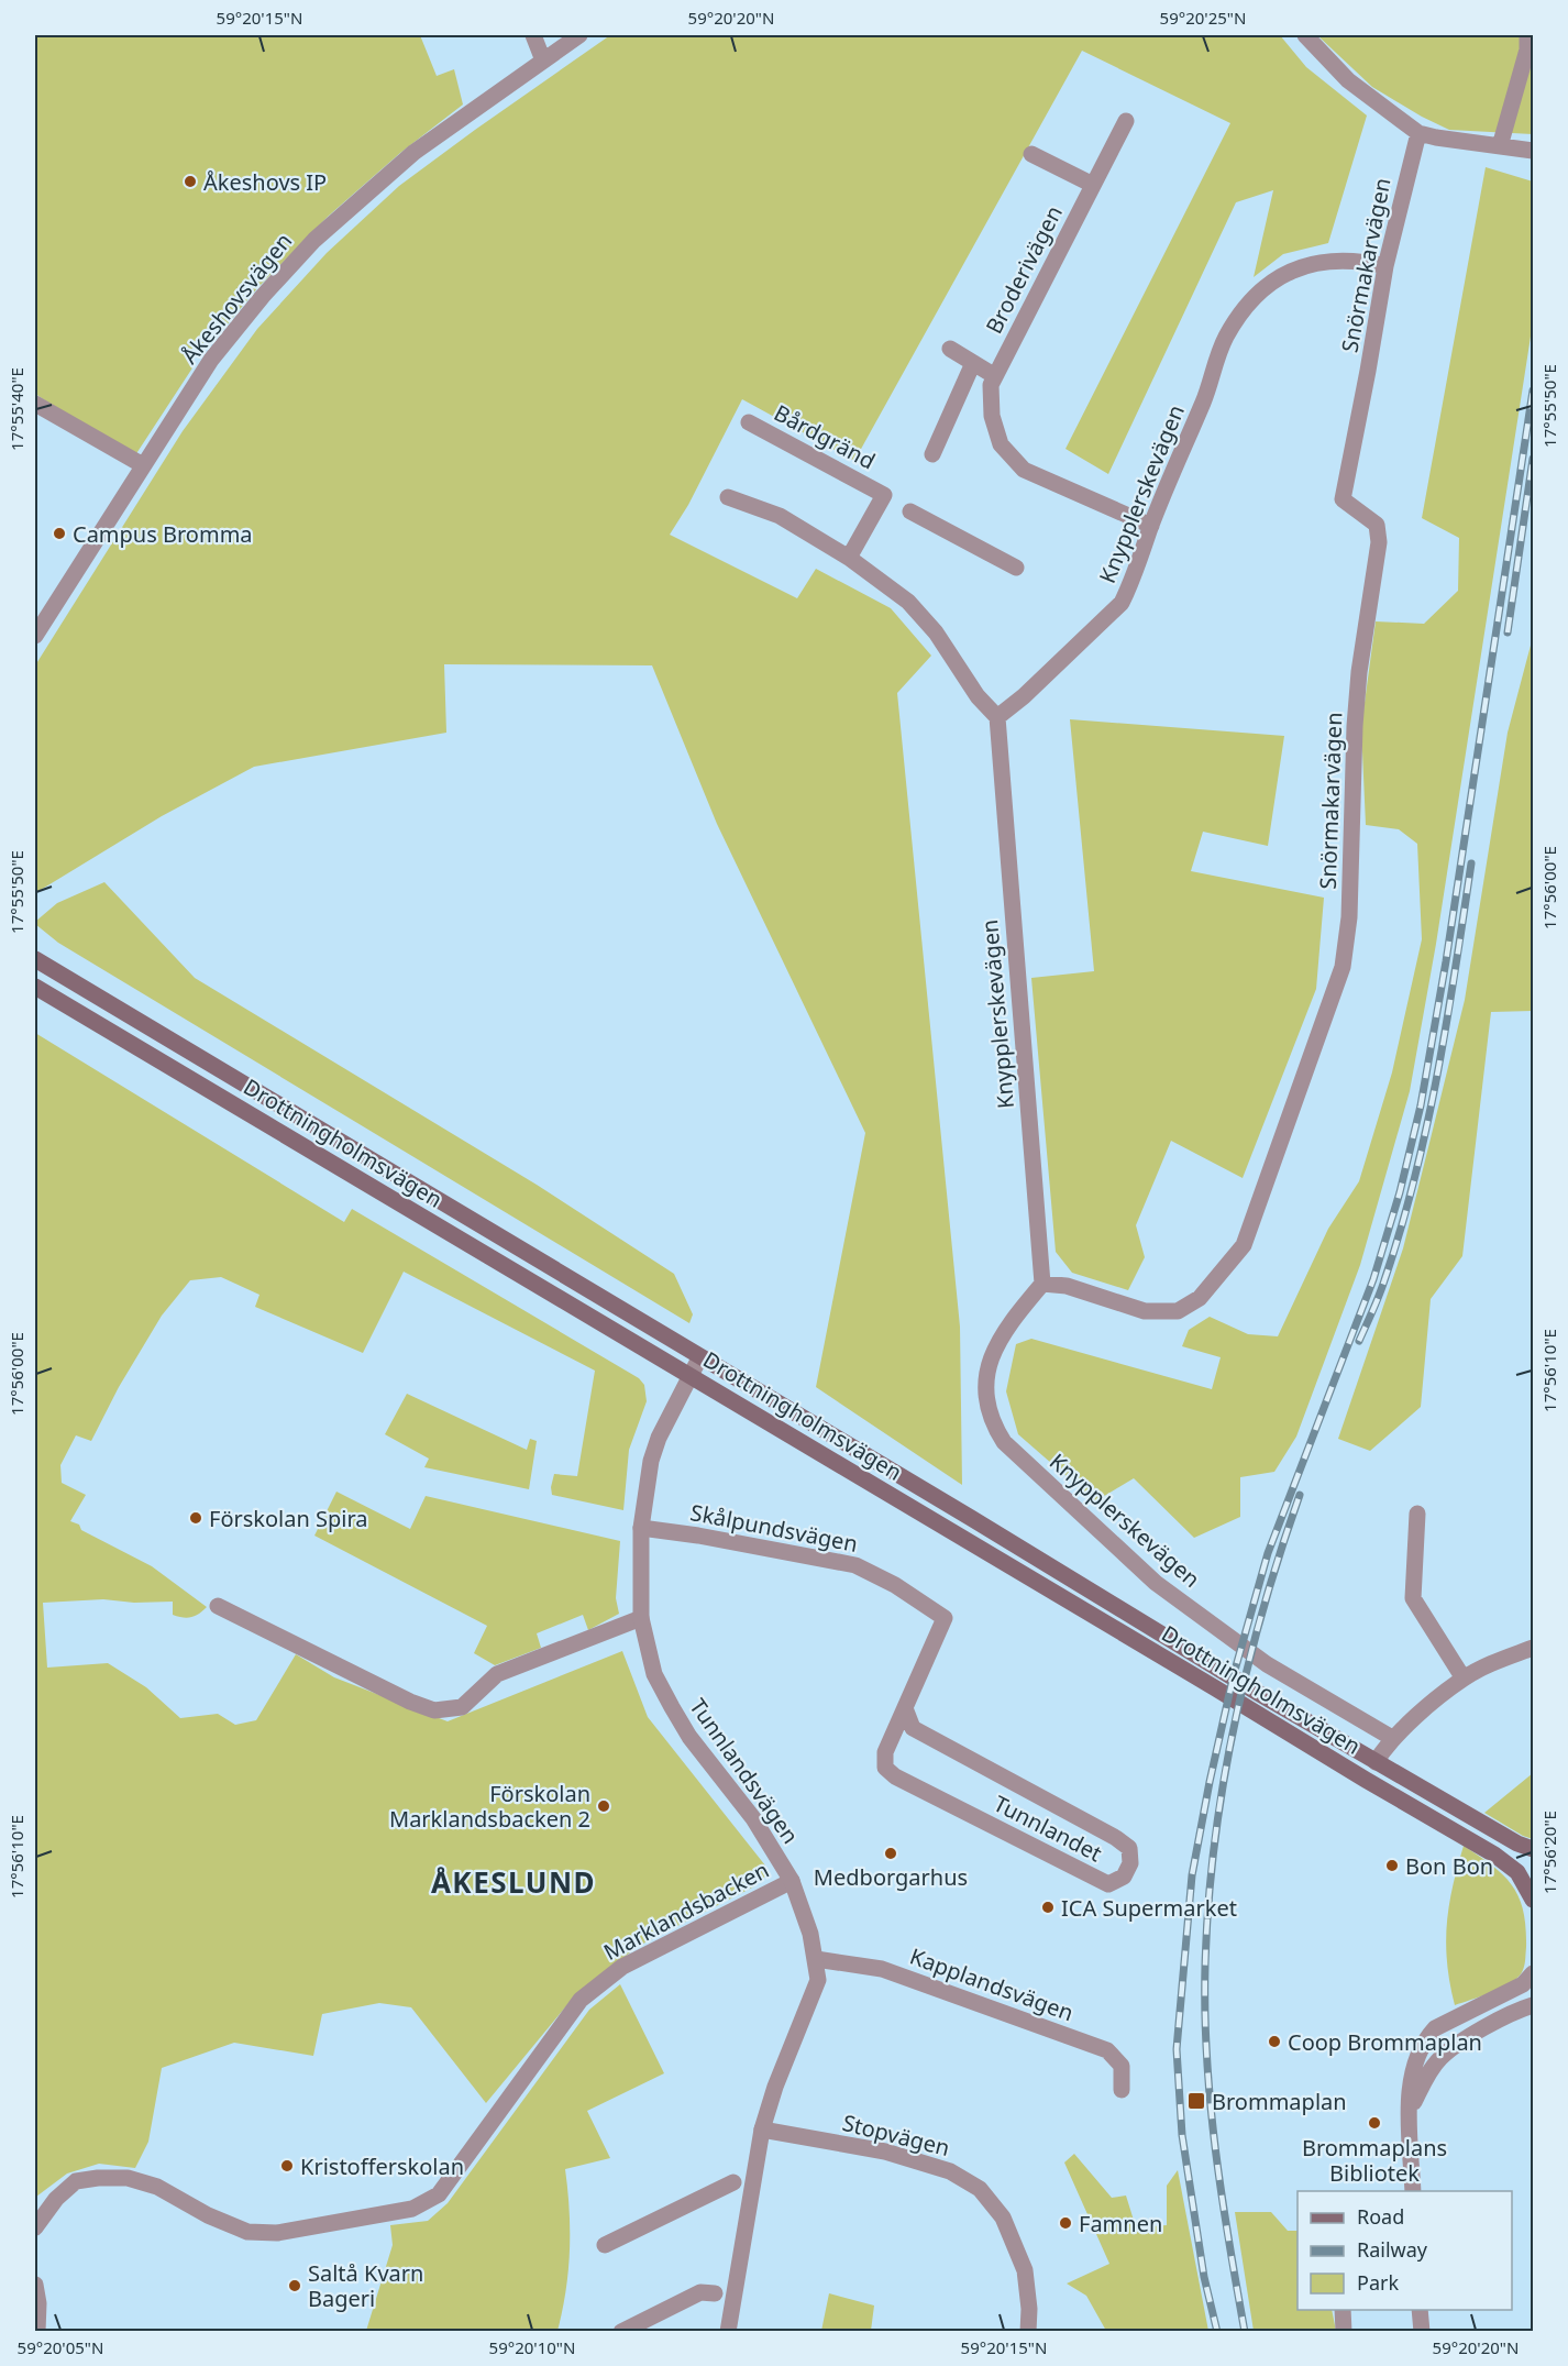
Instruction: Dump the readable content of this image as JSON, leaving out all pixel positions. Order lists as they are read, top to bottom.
{
  "streets": {
    "main road": ["Drottningholmsvägen"],
    "street": [
      "Snörmakarvägen",
      "Broderivägen",
      "Åkeshovsvägen",
      "Bårdgränd",
      "Knypplerskevägen",
      "Skålpundsvägen",
      "Tunnlandsvägen",
      "Tunnlandet",
      "Marklandsbacken",
      "Kapplandsvägen",
      "Stopvägen"
    ]
  },
  "crossings": [
    ["Snörmakarvägen", "Knypplerskevägen"],
    ["Broderivägen", "Knypplerskevägen"],
    ["Drottningholmsvägen", "Tunnlandsvägen"],
    ["Skålpundsvägen", "Tunnlandsvägen"],
    ["Skålpundsvägen", "Tunnlandet"],
    ["Tunnlandsvägen", "Marklandsbacken"],
    ["Tunnlandsvägen", "Kapplandsvägen"],
    ["Tunnlandsvägen", "Stopvägen"]
  ],
  "districts": ["ÅKESLUND"],
  "places": {
    "other": [
      "Åkeshovs IP",
      "Campus Bromma",
      "Förskolan Spira",
      "Förskolan Marklandsbacken 2",
      "Medborgarhus",
      "Bon Bon",
      "ICA Supermarket",
      "Coop Brommaplan",
      "Brommaplans Bibliotek",
      "Kristofferskolan",
      "Famnen",
      "Saltå Kvarn Bageri"
    ],
    "transit": ["Brommaplan"]
  },
  "legend": ["Road", "Railway", "Park"],
  "coordinates": [
    "59°20'15\"N",
    "59°20'20\"N",
    "59°20'25\"N",
    "17°55'50\"E",
    "17°55'40\"E",
    "17°56'00\"E",
    "17°56'10\"E",
    "17°56'20\"E",
    "59°20'05\"N",
    "59°20'10\"N"
  ]
}
